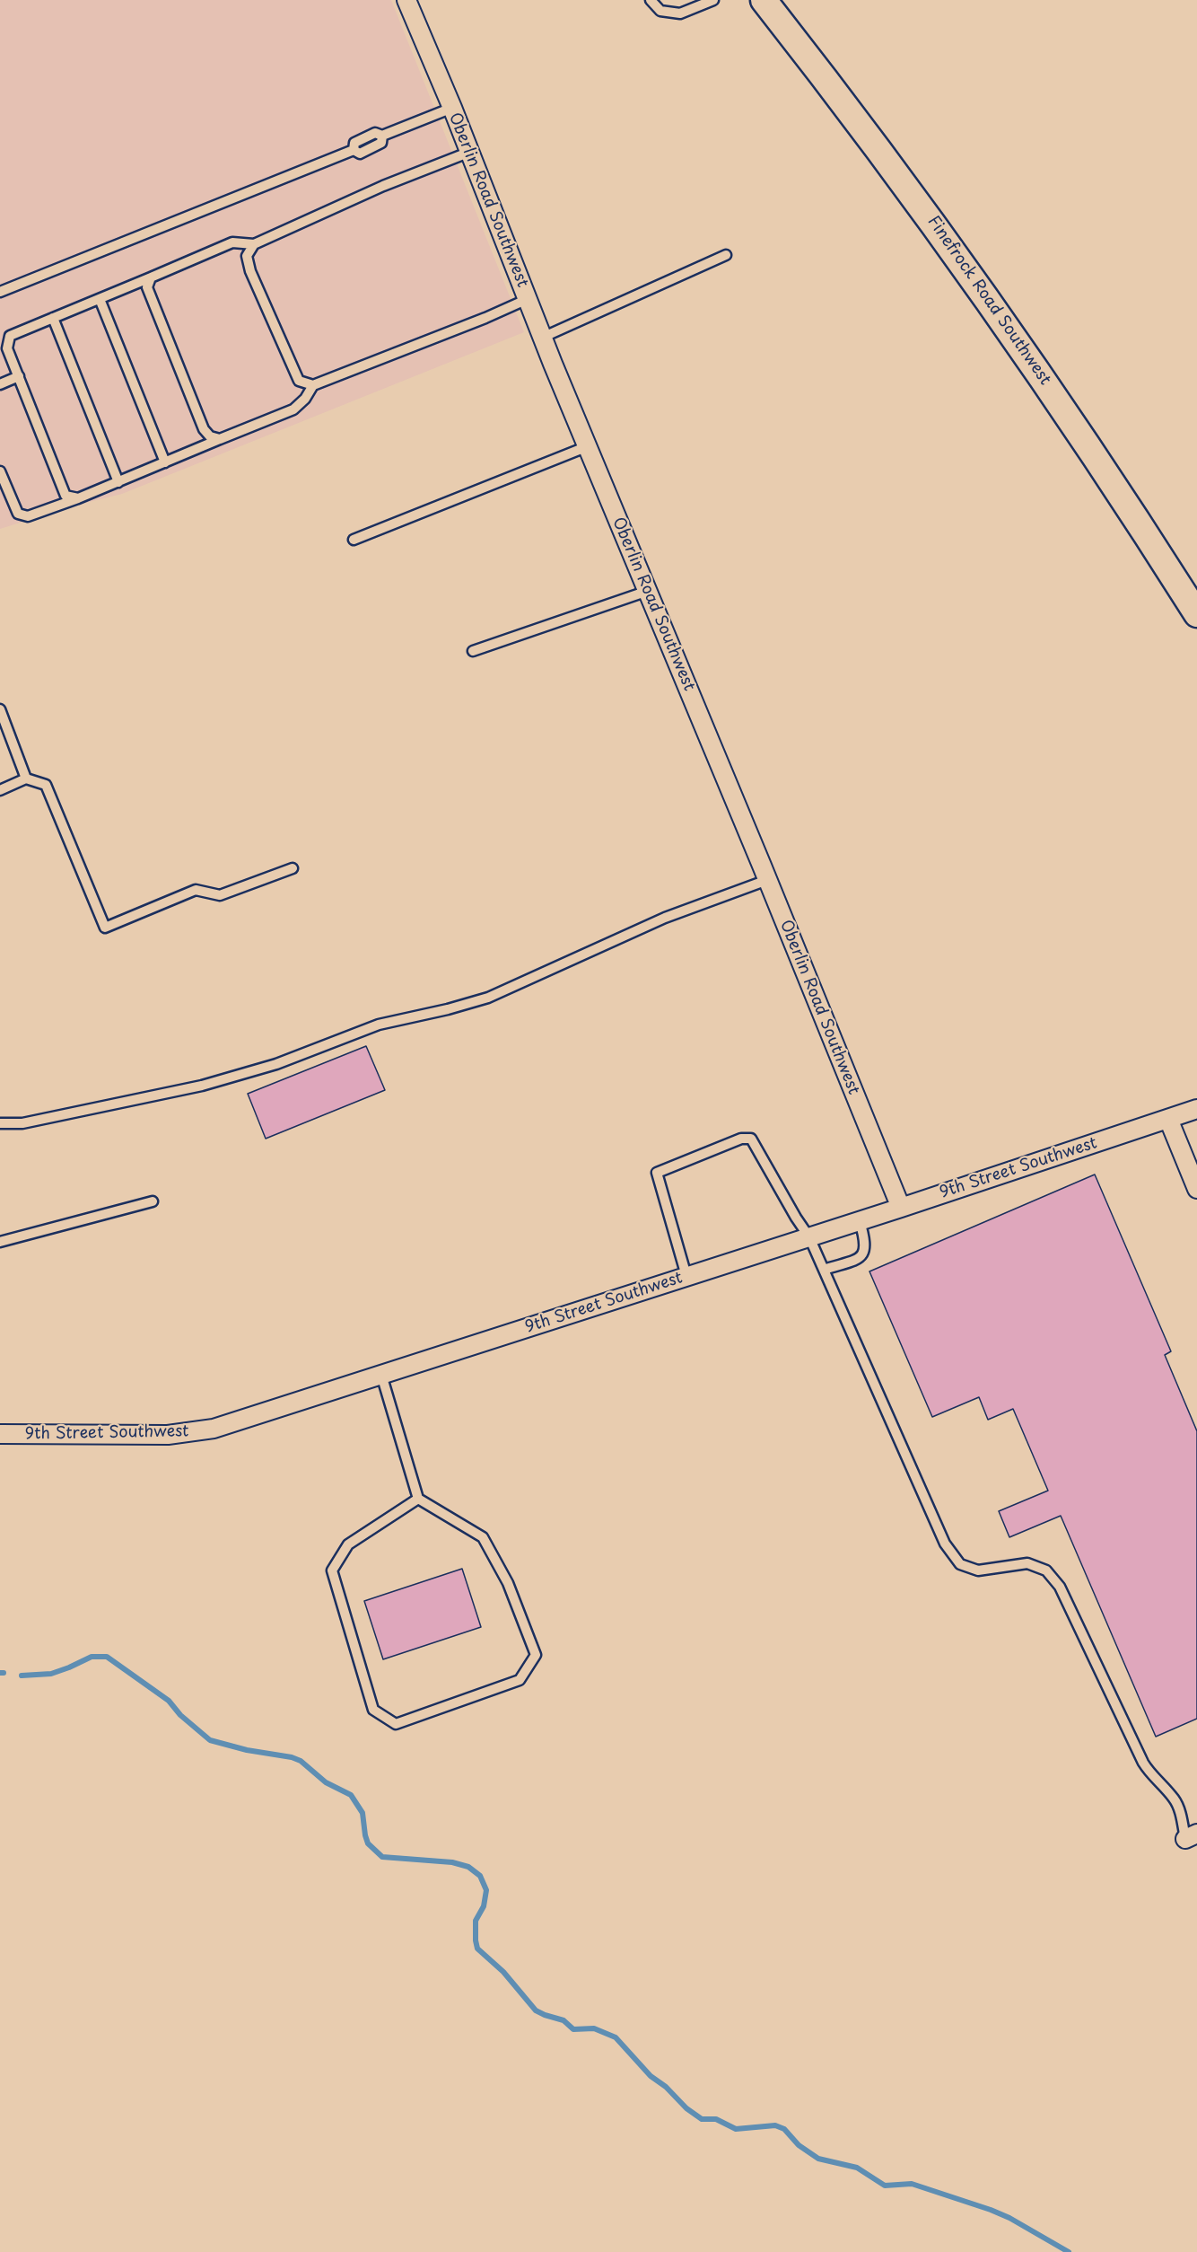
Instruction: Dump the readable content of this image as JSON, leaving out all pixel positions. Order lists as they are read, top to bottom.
{
  "streets": {
    "main road": ["Finefrock Road Southwest"],
    "street": ["Oberlin Road Southwest", "9th Street Southwest"]
  },
  "crossings": [
    ["Oberlin Road Southwest", "9th Street Southwest"]
  ]
}
